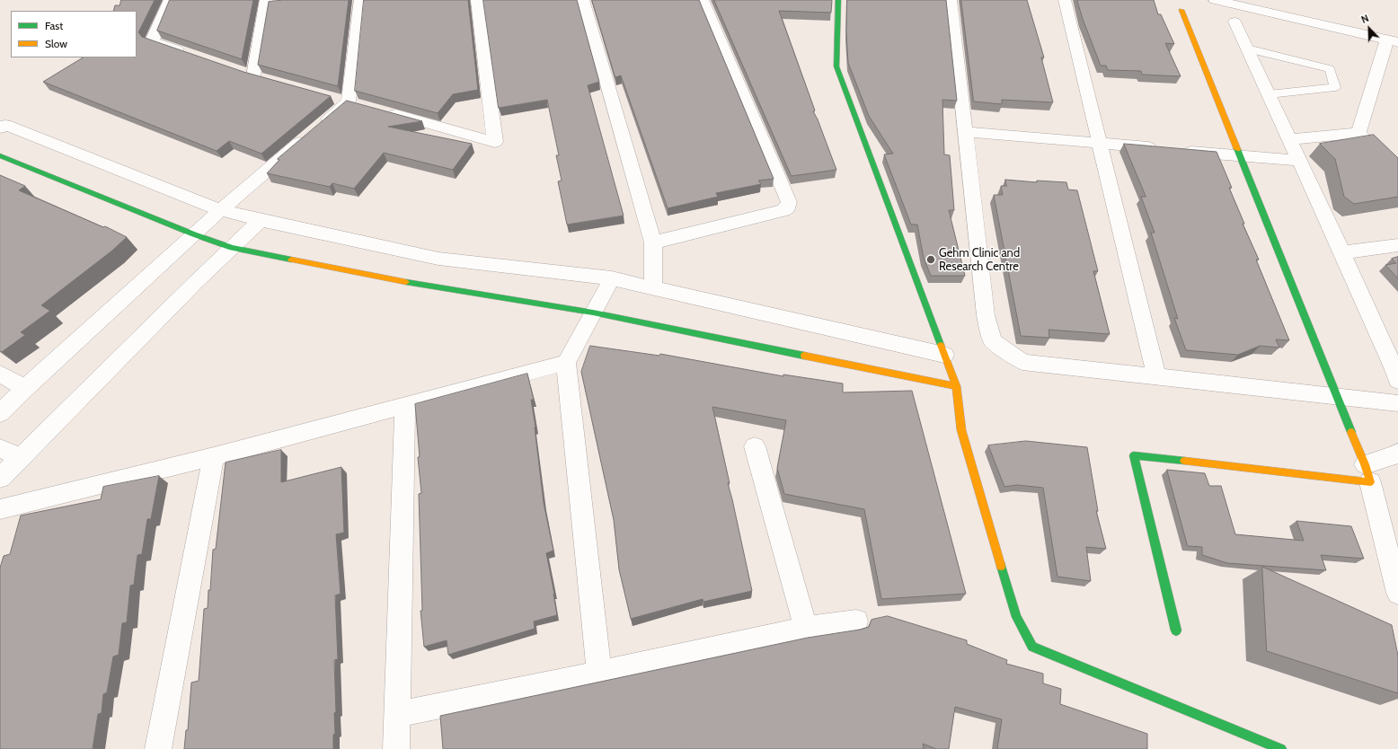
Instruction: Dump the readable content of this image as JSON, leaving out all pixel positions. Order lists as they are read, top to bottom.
{
  "places": ["Gehm Clinic and Research Centre"],
  "legend": ["Fast", "Slow"],
  "north": "top left"
}
